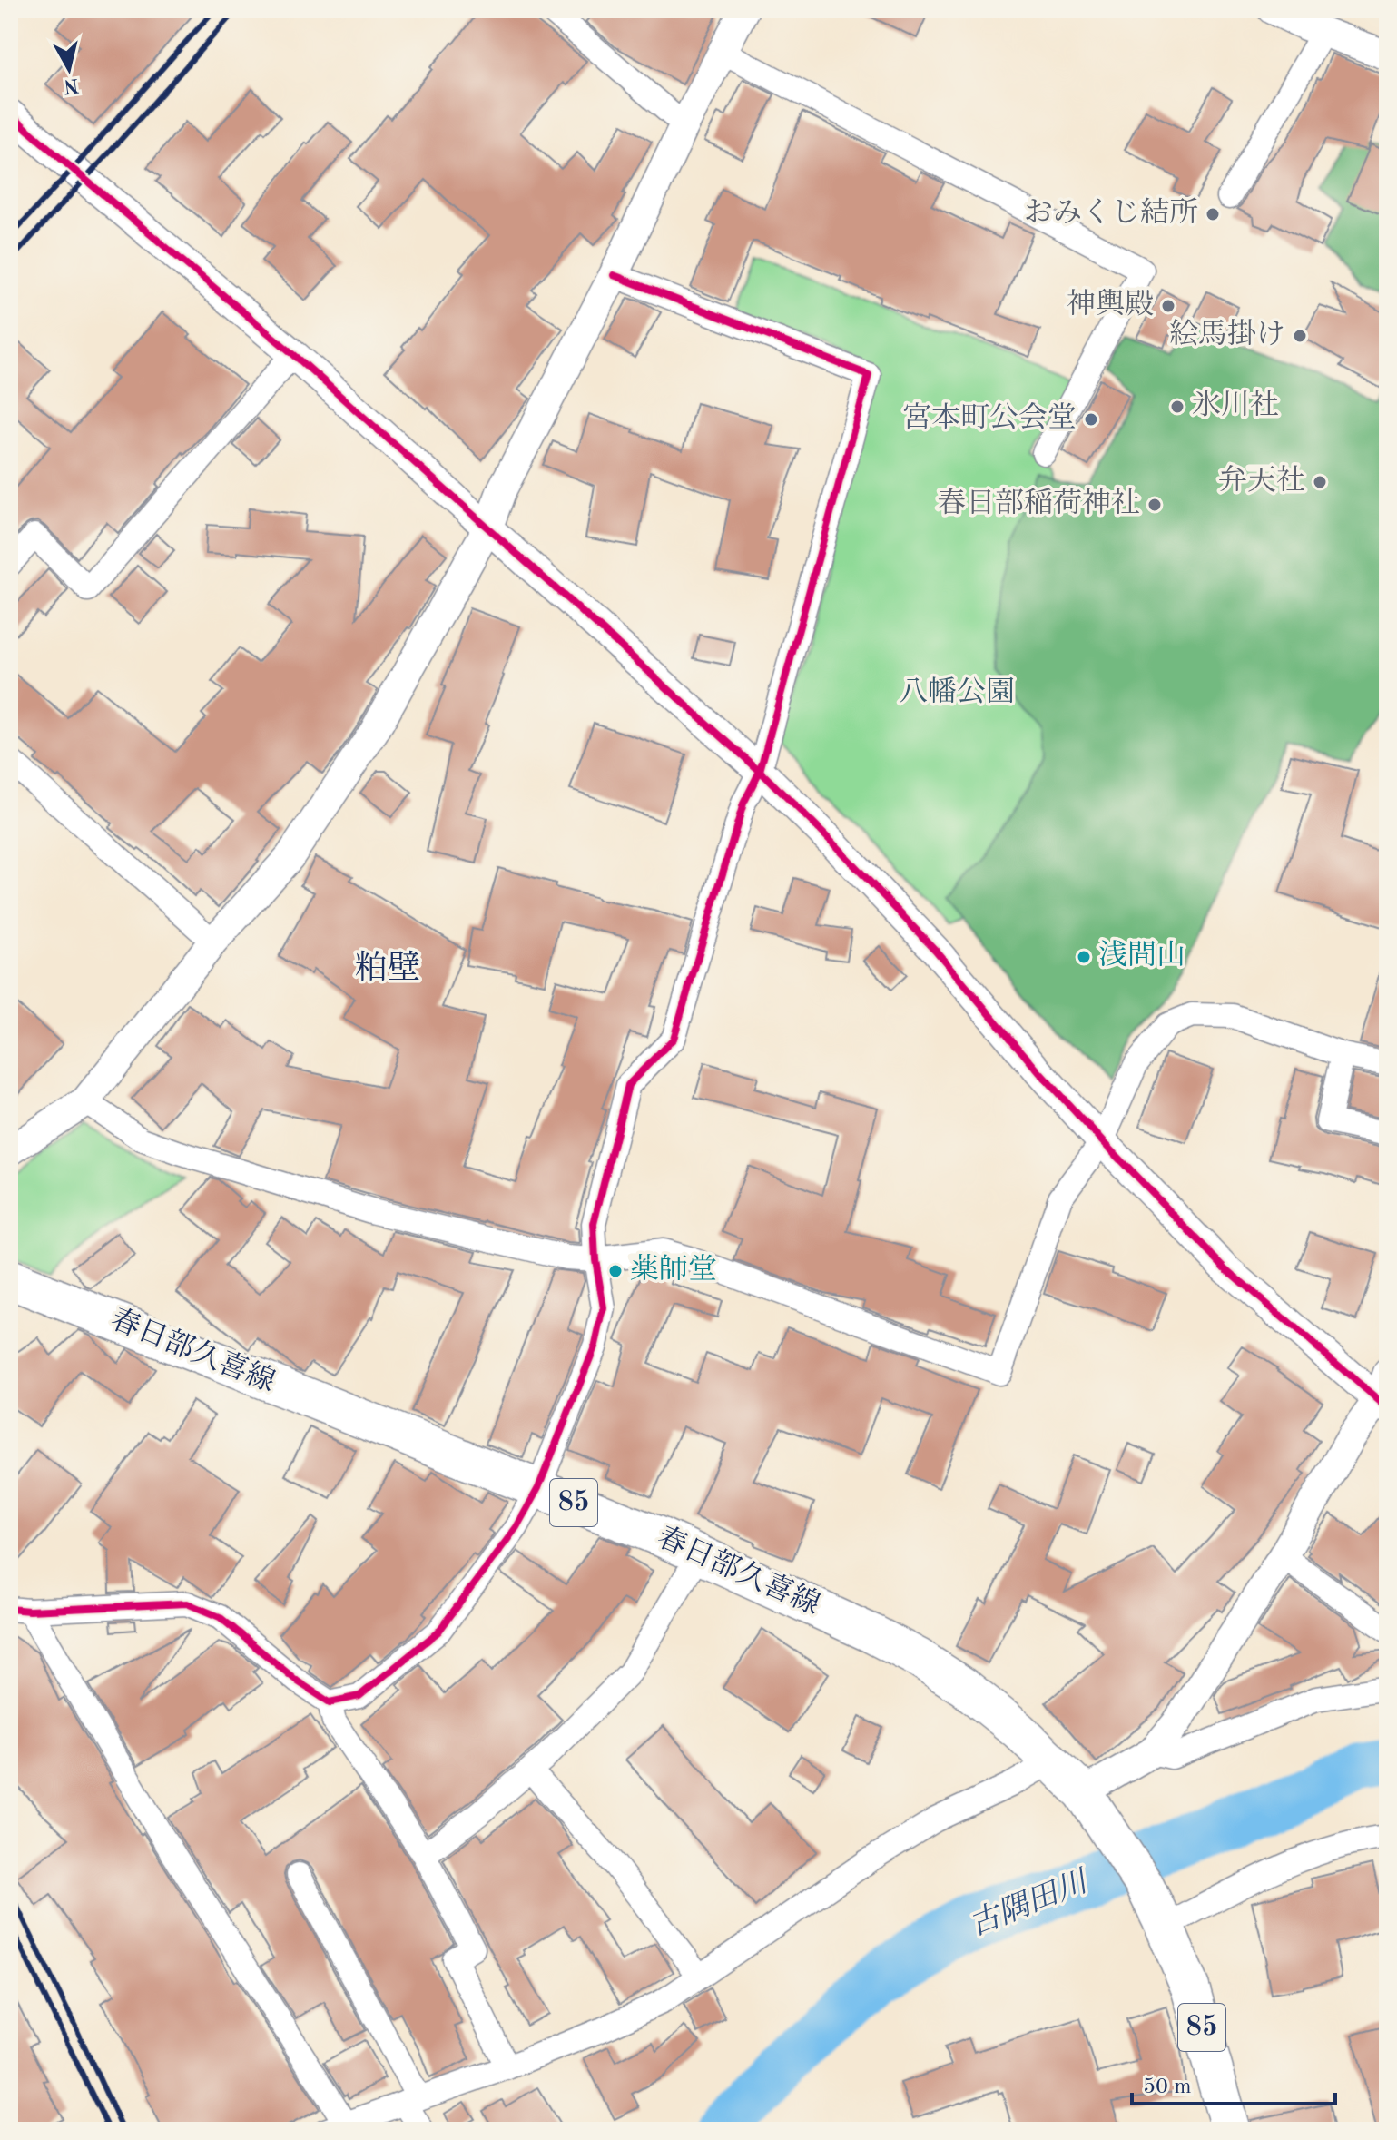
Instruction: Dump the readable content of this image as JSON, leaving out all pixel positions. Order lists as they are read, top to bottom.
{
  "streets": {
    "main road": ["春日部久喜線", "85"]
  },
  "districts": ["粕壁"],
  "water": ["古隅田川"],
  "parks": ["八幡公園"],
  "places": [
    "おみくじ結所",
    "神輿殿",
    "絵馬掛け",
    "氷川社",
    "宮本町公会堂",
    "弁天社",
    "春日部稲荷神社",
    "浅間山",
    "薬師堂"
  ],
  "scale_bar": "50 m",
  "north": "bottom"
}
